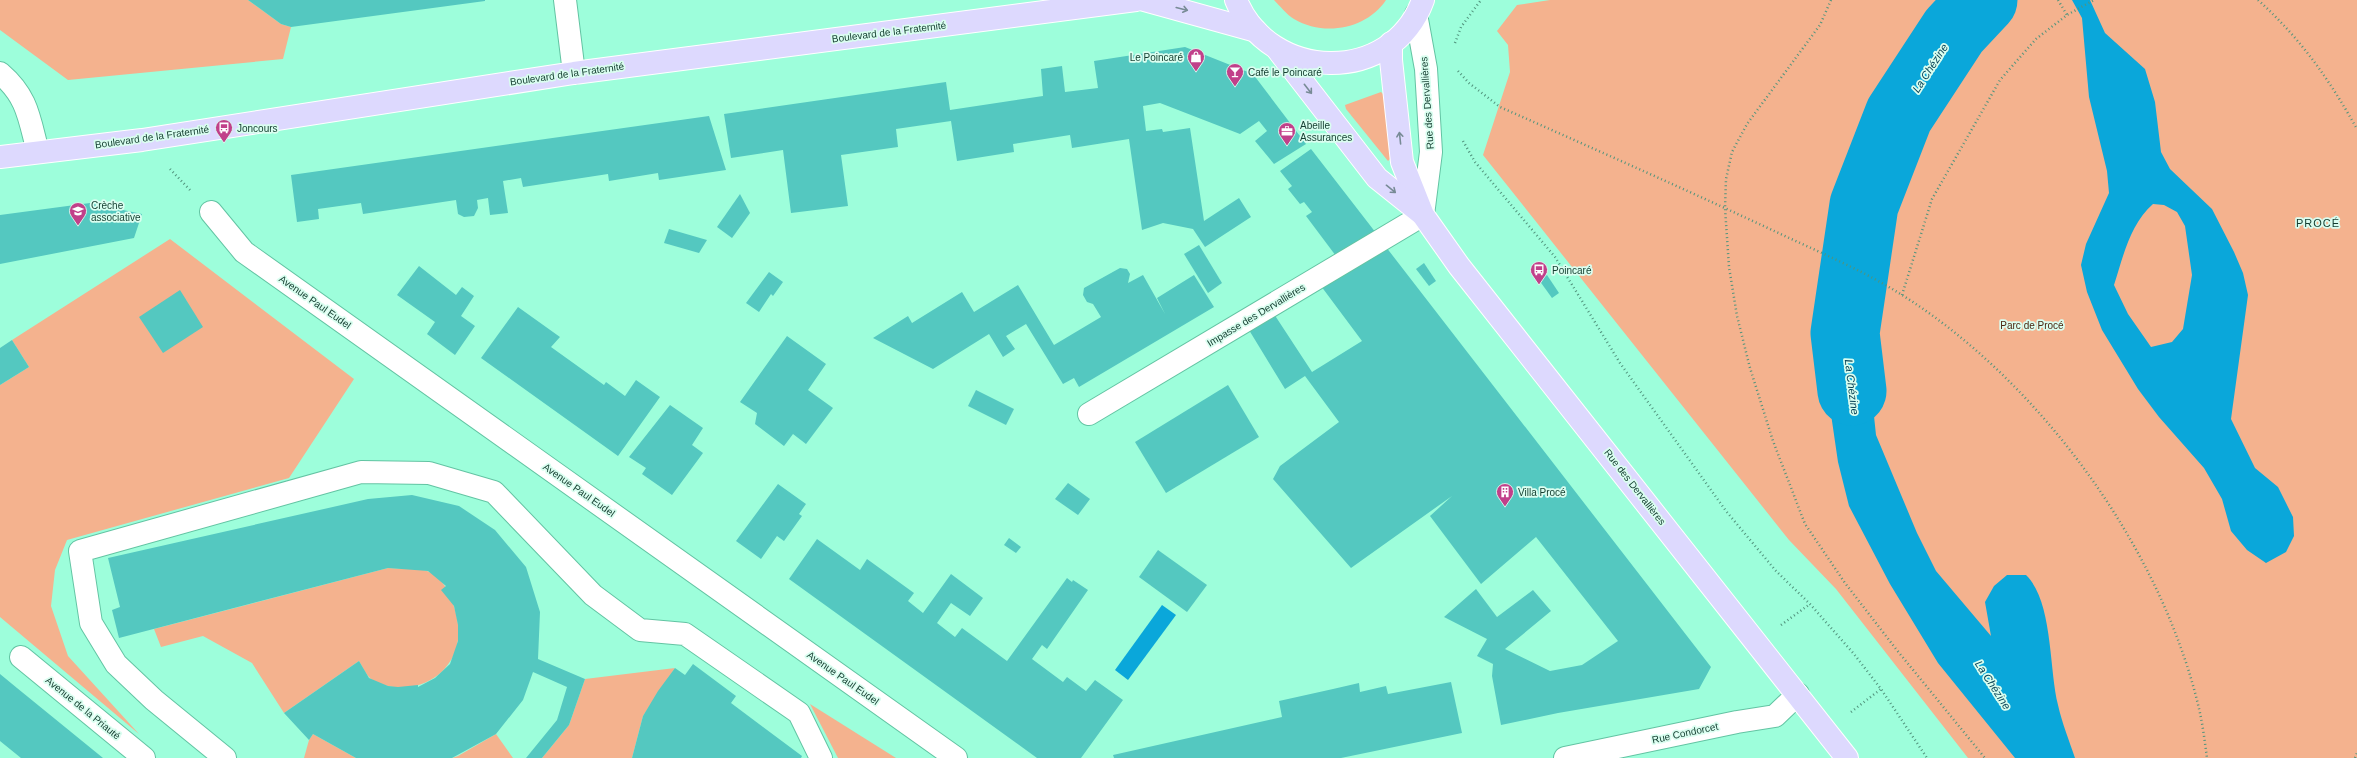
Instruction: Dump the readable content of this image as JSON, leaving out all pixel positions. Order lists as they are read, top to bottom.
{
  "streets": {
    "main road": ["Boulevard de la Fraternité", "Rue des Dervallières"],
    "street": [
      "Avenue Paul Eudel",
      "Impasse des Dervallières",
      "Avenue de la Priauté",
      "Rue Condorcet"
    ]
  },
  "crossings": [
    ["Rue des Dervallières", "Impasse des Dervallières"],
    ["Rue des Dervallières", "Rue Condorcet"]
  ],
  "districts": ["PROCÉ"],
  "water": ["La Chézine"],
  "parks": ["Parc de Procé"],
  "places": {
    "shop": ["Le Poincaré"],
    "bar": ["Café le Poincaré"],
    "bus stop": ["Joncours", "Poincaré"],
    "office": ["Abeille Assurances"],
    "school or university": ["Crèche associative"],
    "building": ["Villa Procé"]
  }
}
